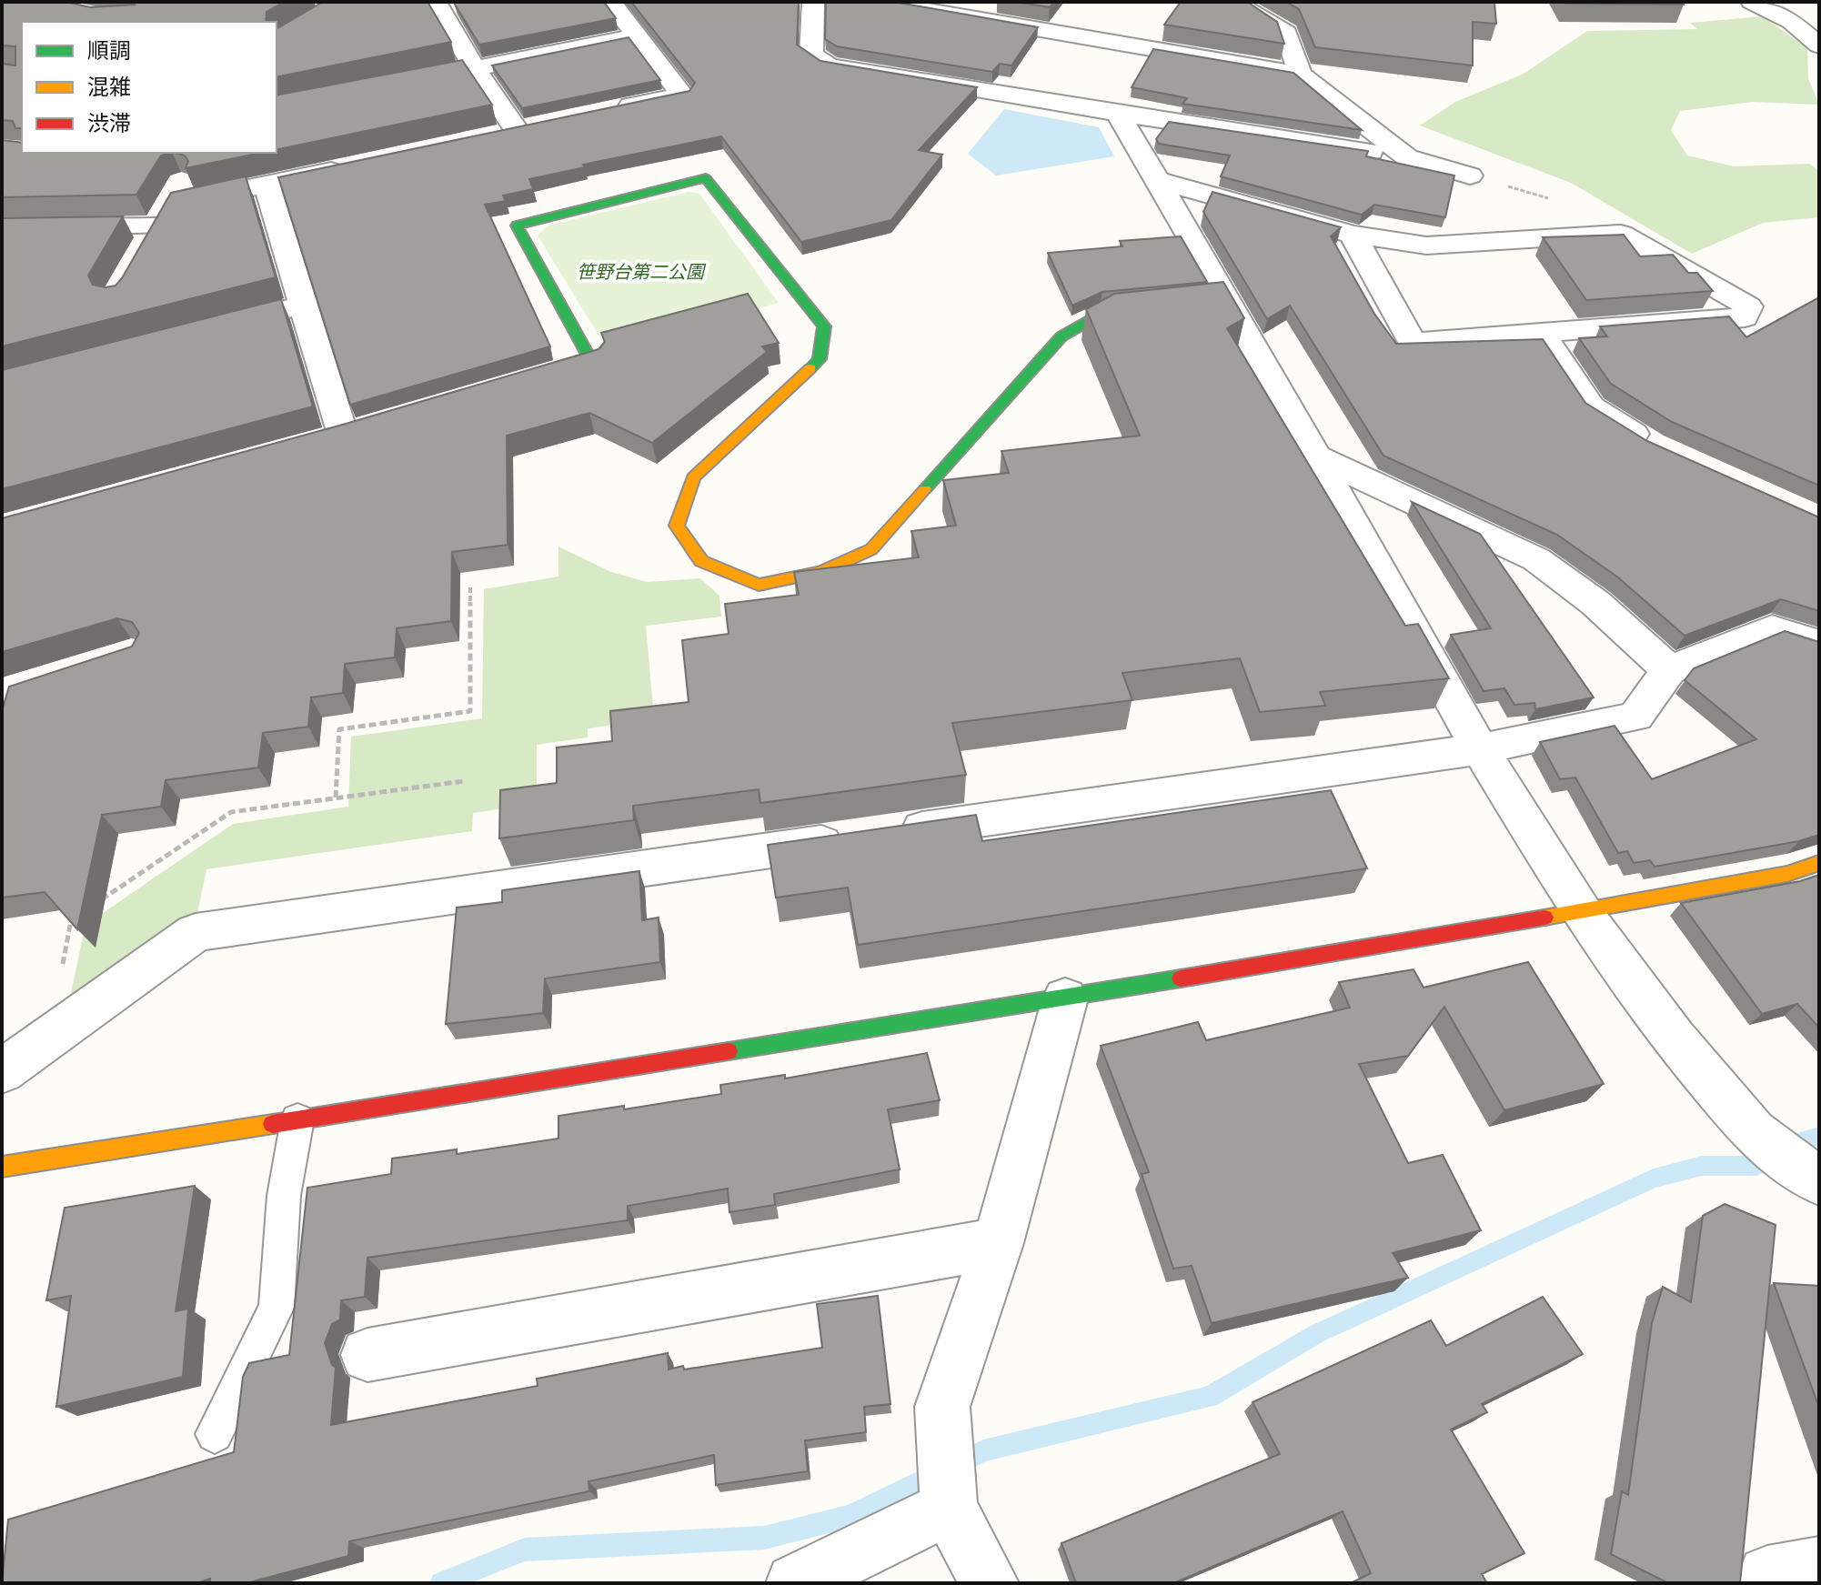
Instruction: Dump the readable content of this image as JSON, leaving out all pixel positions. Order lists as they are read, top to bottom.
{
  "parks": ["笹野台第二公園"],
  "legend": ["順調", "混雑", "渋滞"]
}
